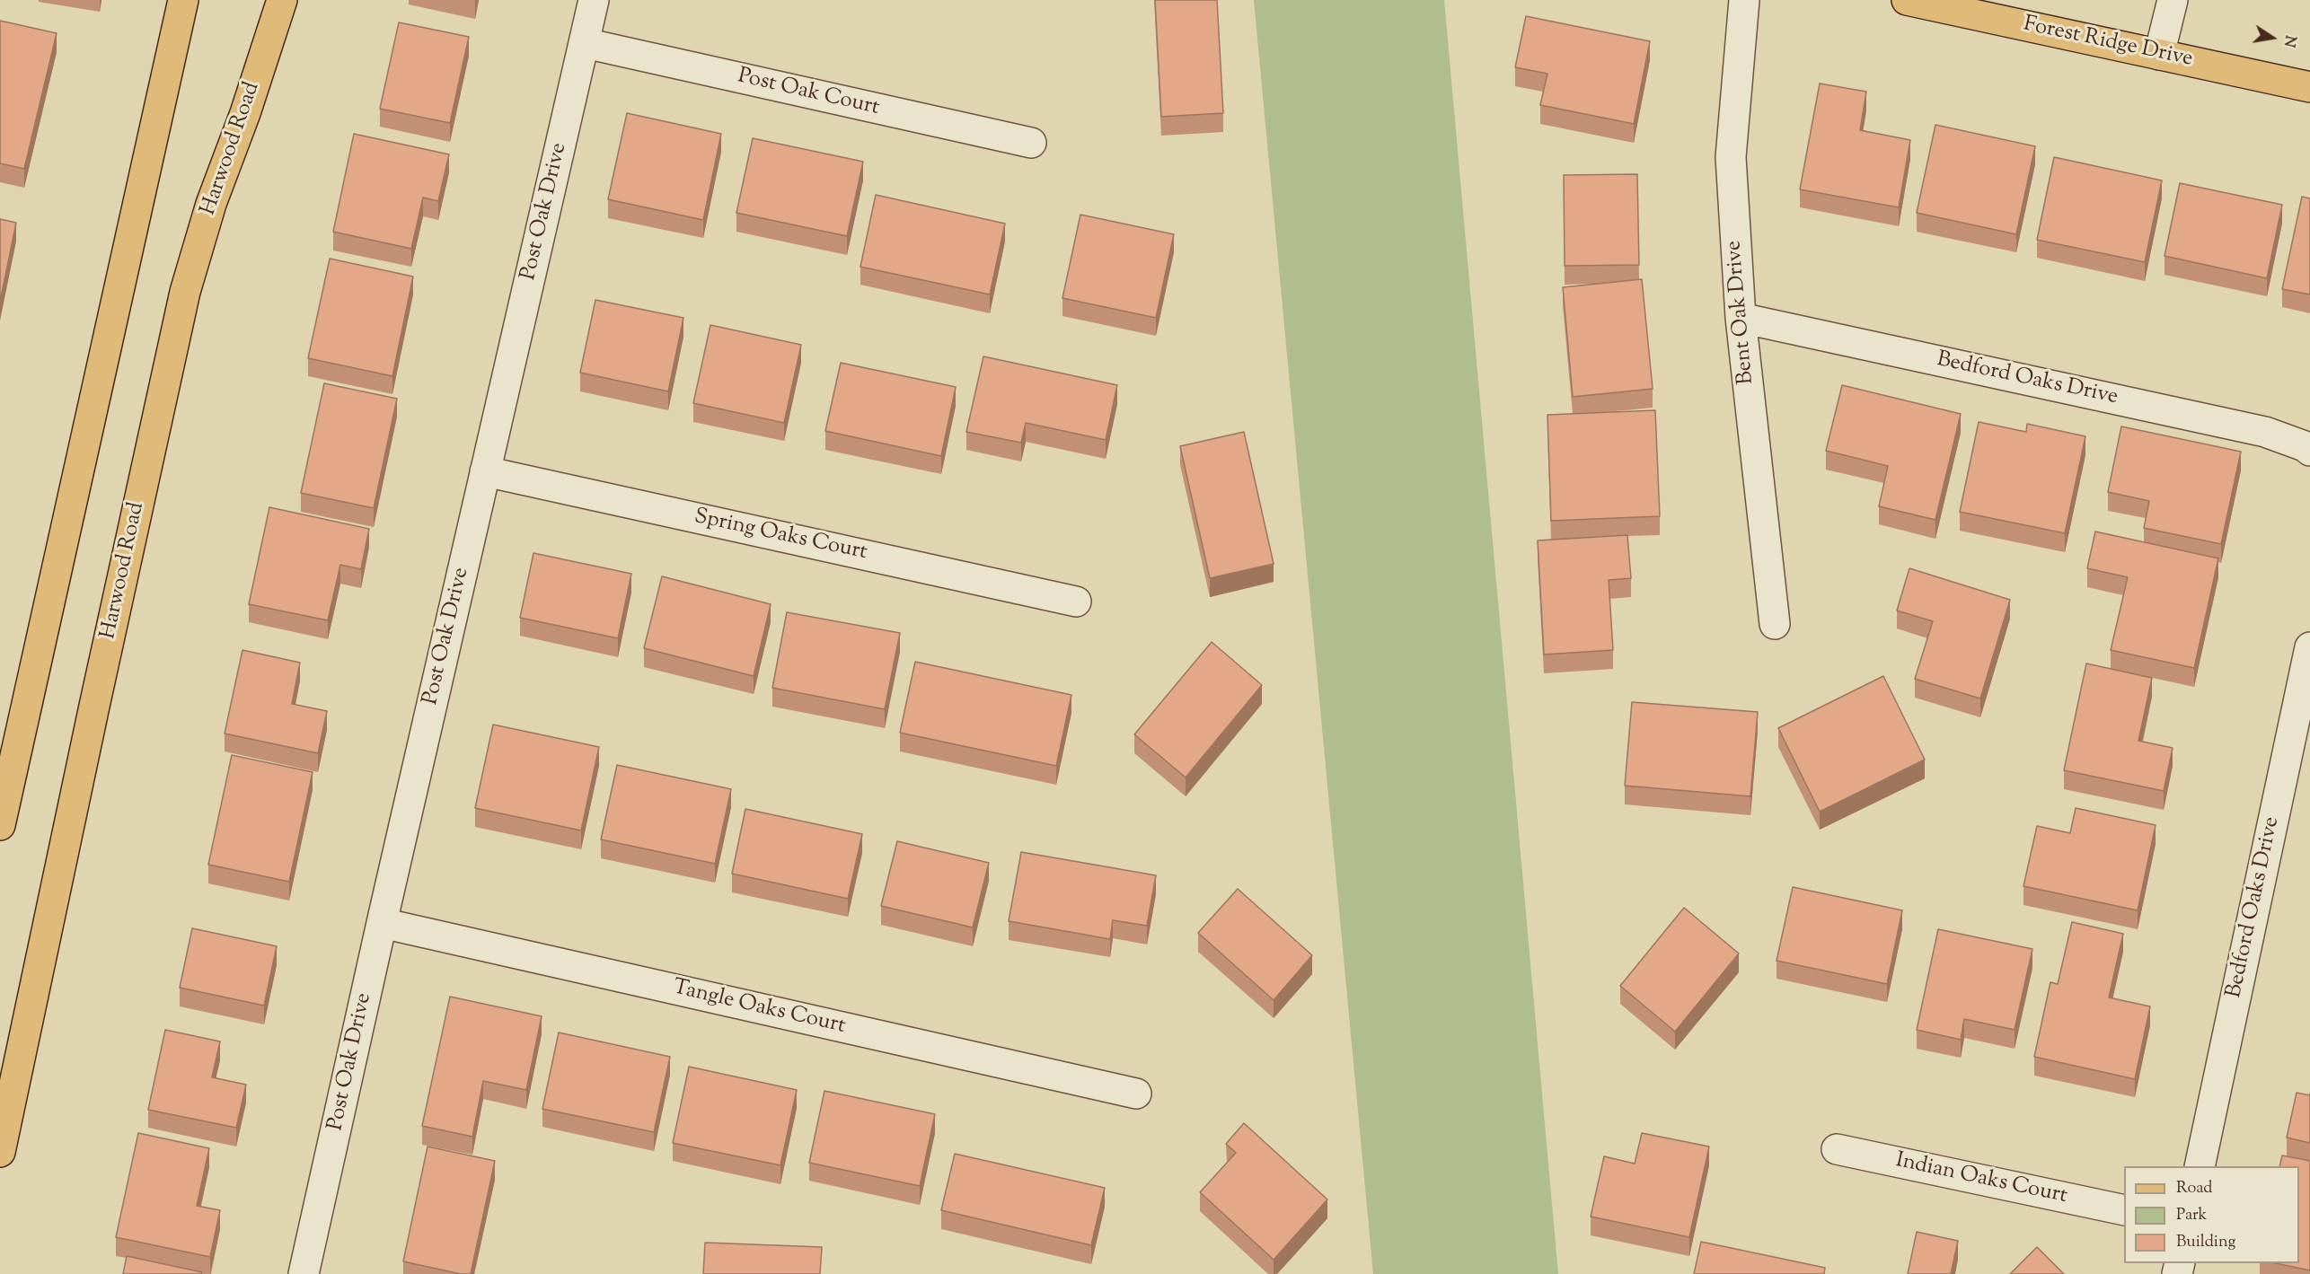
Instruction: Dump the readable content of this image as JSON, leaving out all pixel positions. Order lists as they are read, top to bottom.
{
  "streets": {
    "main road": ["Forest Ridge Drive", "Harwood Road"],
    "street": [
      "Post Oak Court",
      "Post Oak Drive",
      "Bent Oak Drive",
      "Bedford Oaks Drive",
      "Spring Oaks Court",
      "Tangle Oaks Court",
      "Indian Oaks Court"
    ]
  },
  "crossings": [
    ["Post Oak Court", "Post Oak Drive"],
    ["Post Oak Drive", "Spring Oaks Court"],
    ["Post Oak Drive", "Tangle Oaks Court"],
    ["Bent Oak Drive", "Bedford Oaks Drive"]
  ],
  "legend": ["Road", "Park", "Building"],
  "north": "right"
}
